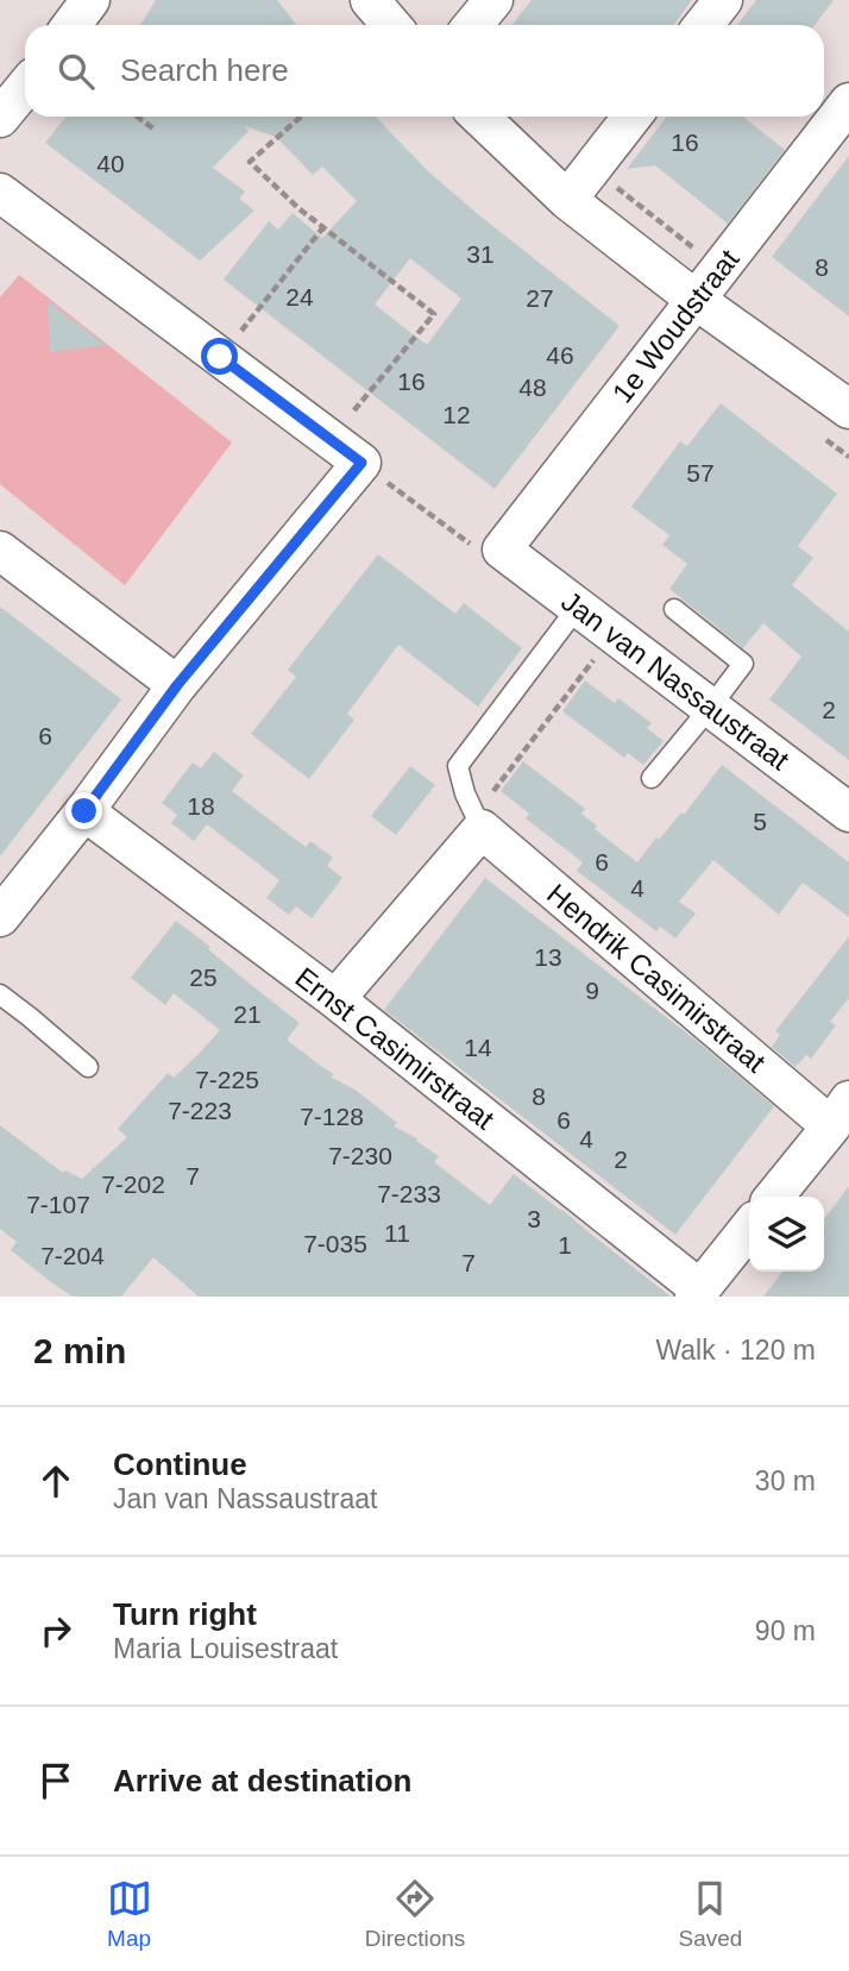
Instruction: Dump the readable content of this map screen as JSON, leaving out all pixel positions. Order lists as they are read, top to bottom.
{
  "streets": {
    "street": [
      "1e Woudstraat",
      "Jan van Nassaustraat",
      "Hendrik Casimirstraat",
      "Ernst Casimirstraat"
    ]
  },
  "crossings": [
    ["1e Woudstraat", "Jan van Nassaustraat"]
  ],
  "house_numbers": [
    "16",
    "40",
    "31",
    "8",
    "24",
    "27",
    "46",
    "16",
    "48",
    "12",
    "57",
    "2",
    "6",
    "18",
    "5",
    "6",
    "4",
    "13",
    "25",
    "9",
    "21",
    "14",
    "7-225",
    "8",
    "7-223",
    "7-128",
    "6",
    "4",
    "7-230",
    "2",
    "7",
    "7-202",
    "7-233",
    "7-107",
    "3",
    "11",
    "7-035",
    "1",
    "7-204",
    "7"
  ],
  "page": {
    "search": "Search here",
    "heading": ["2 min", "Walk · 120 m"],
    "list": [
      ["Continue", "Jan van Nassaustraat", "30 m"],
      ["Turn right", "Maria Louisestraat", "90 m"],
      "Arrive at destination"
    ],
    "nav": ["Map", "Directions", "Saved"]
  }
}
